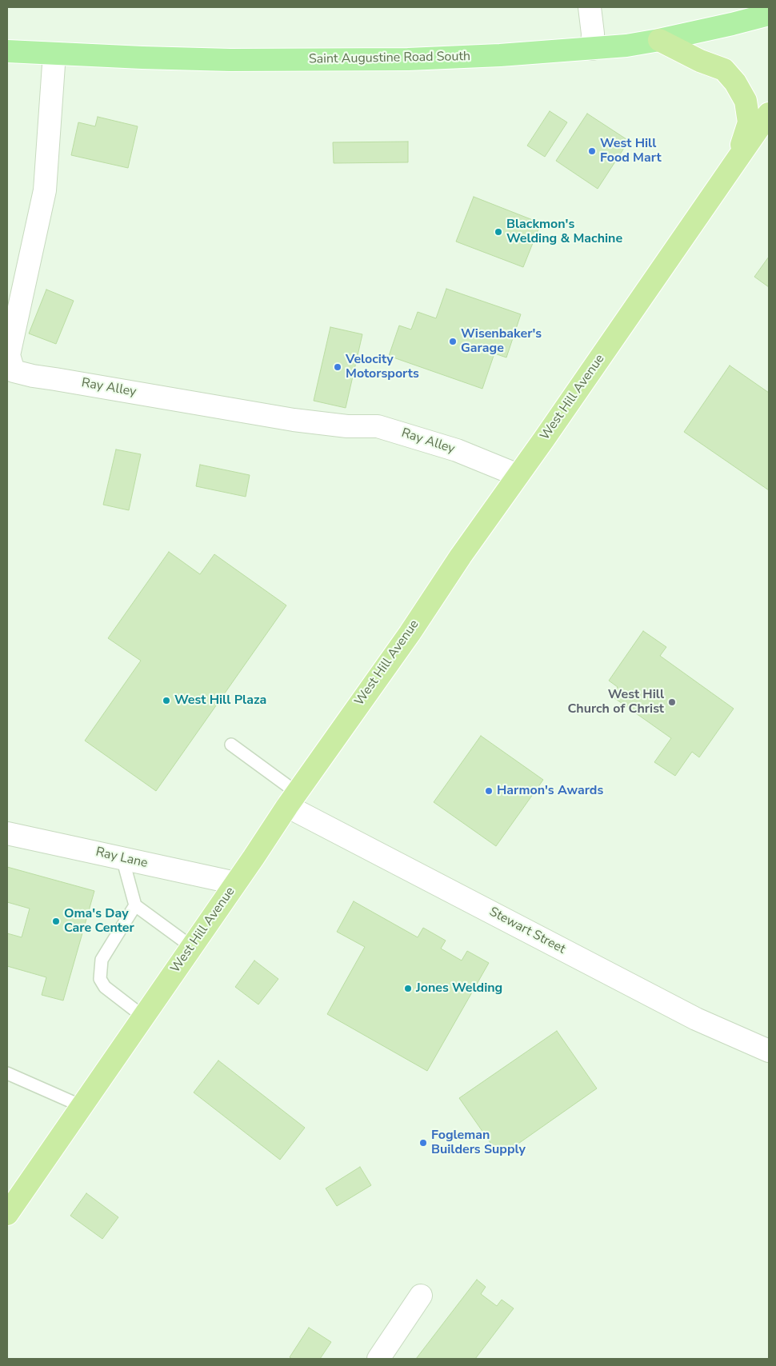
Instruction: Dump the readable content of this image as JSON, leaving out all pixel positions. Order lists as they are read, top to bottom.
{
  "streets": {
    "highway": ["West Hill Avenue"],
    "main road": ["Saint Augustine Road South"],
    "street": ["Ray Alley", "Ray Lane", "Stewart Street"]
  },
  "crossings": [
    ["Saint Augustine Road South", "Ray Alley"],
    ["Ray Alley", "West Hill Avenue"],
    ["West Hill Avenue", "Ray Lane"],
    ["West Hill Avenue", "Stewart Street"]
  ],
  "places": [
    "West Hill Food Mart",
    "Blackmon's Welding & Machine",
    "Wisenbaker's Garage",
    "Velocity Motorsports",
    "West Hill Plaza",
    "West Hill Church of Christ",
    "Harmon's Awards",
    "Oma's Day Care Center",
    "Jones Welding",
    "Fogleman Builders Supply"
  ]
}
